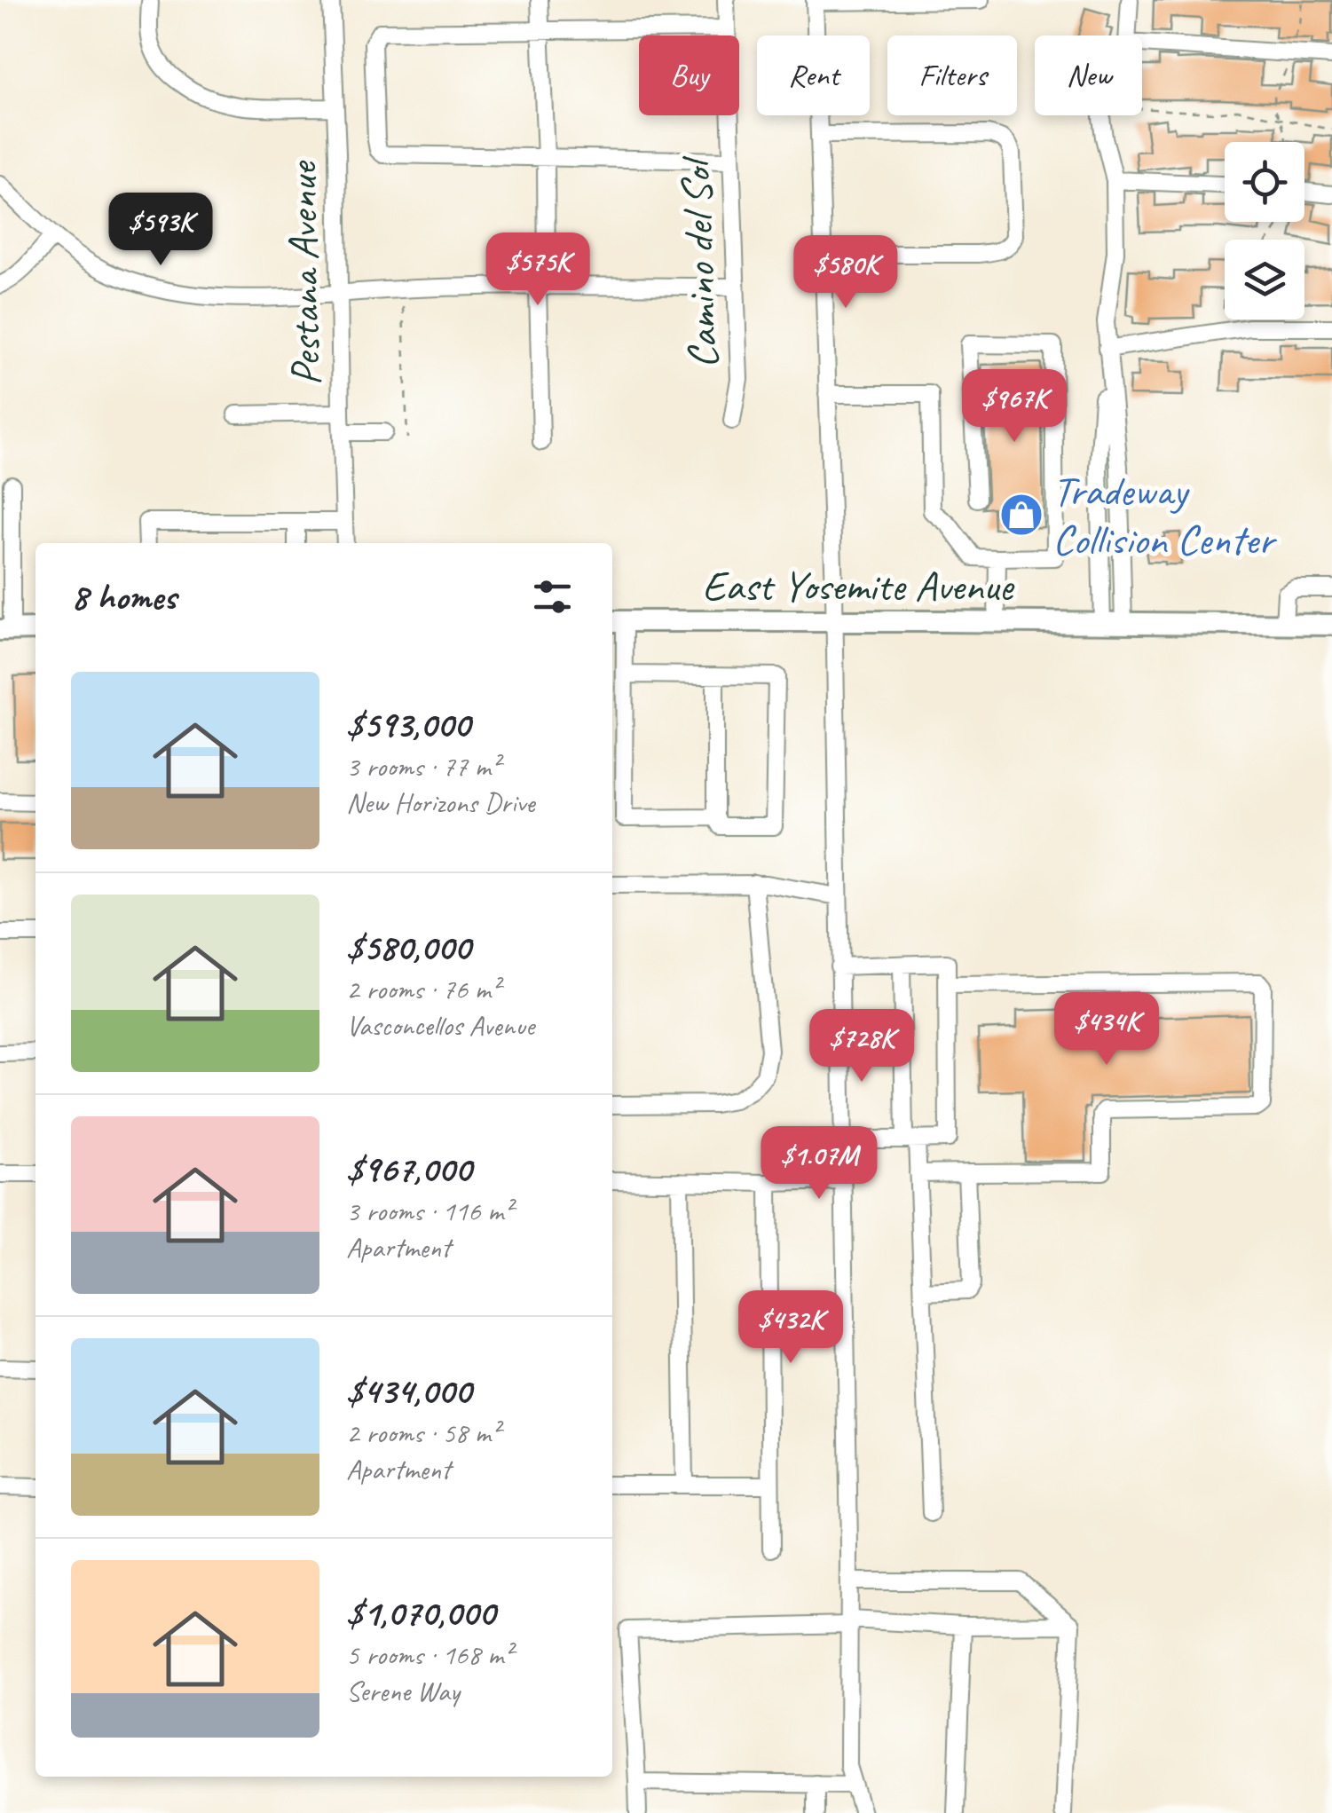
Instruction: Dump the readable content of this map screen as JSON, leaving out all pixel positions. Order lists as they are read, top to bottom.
{
  "streets": {
    "main road": ["East Yosemite Avenue"],
    "street": ["Camino del Sol", "Pestana Avenue"]
  },
  "places": {
    "shop": ["Tradeway Collision Center"]
  },
  "page": {
    "chip": [
      "Buy",
      "Rent",
      "Filters",
      "New"
    ],
    "price": [
      "$593K",
      "$575K",
      "$580K",
      "$967K",
      "$434K",
      "$728K",
      "$1.07M",
      "$432K"
    ],
    "heading": "8 homes",
    "list": [
      {
        "name": "$593,000",
        "note": "3 rooms · 77 m² · New Horizons Drive"
      },
      {
        "name": "$580,000",
        "note": "2 rooms · 76 m² · Vasconcellos Avenue"
      },
      {
        "name": "$967,000",
        "note": "3 rooms · 116 m² · Apartment"
      },
      {
        "name": "$434,000",
        "note": "2 rooms · 58 m² · Apartment"
      },
      {
        "name": "$1,070,000",
        "note": "5 rooms · 168 m² · Serene Way"
      }
    ]
  }
}
